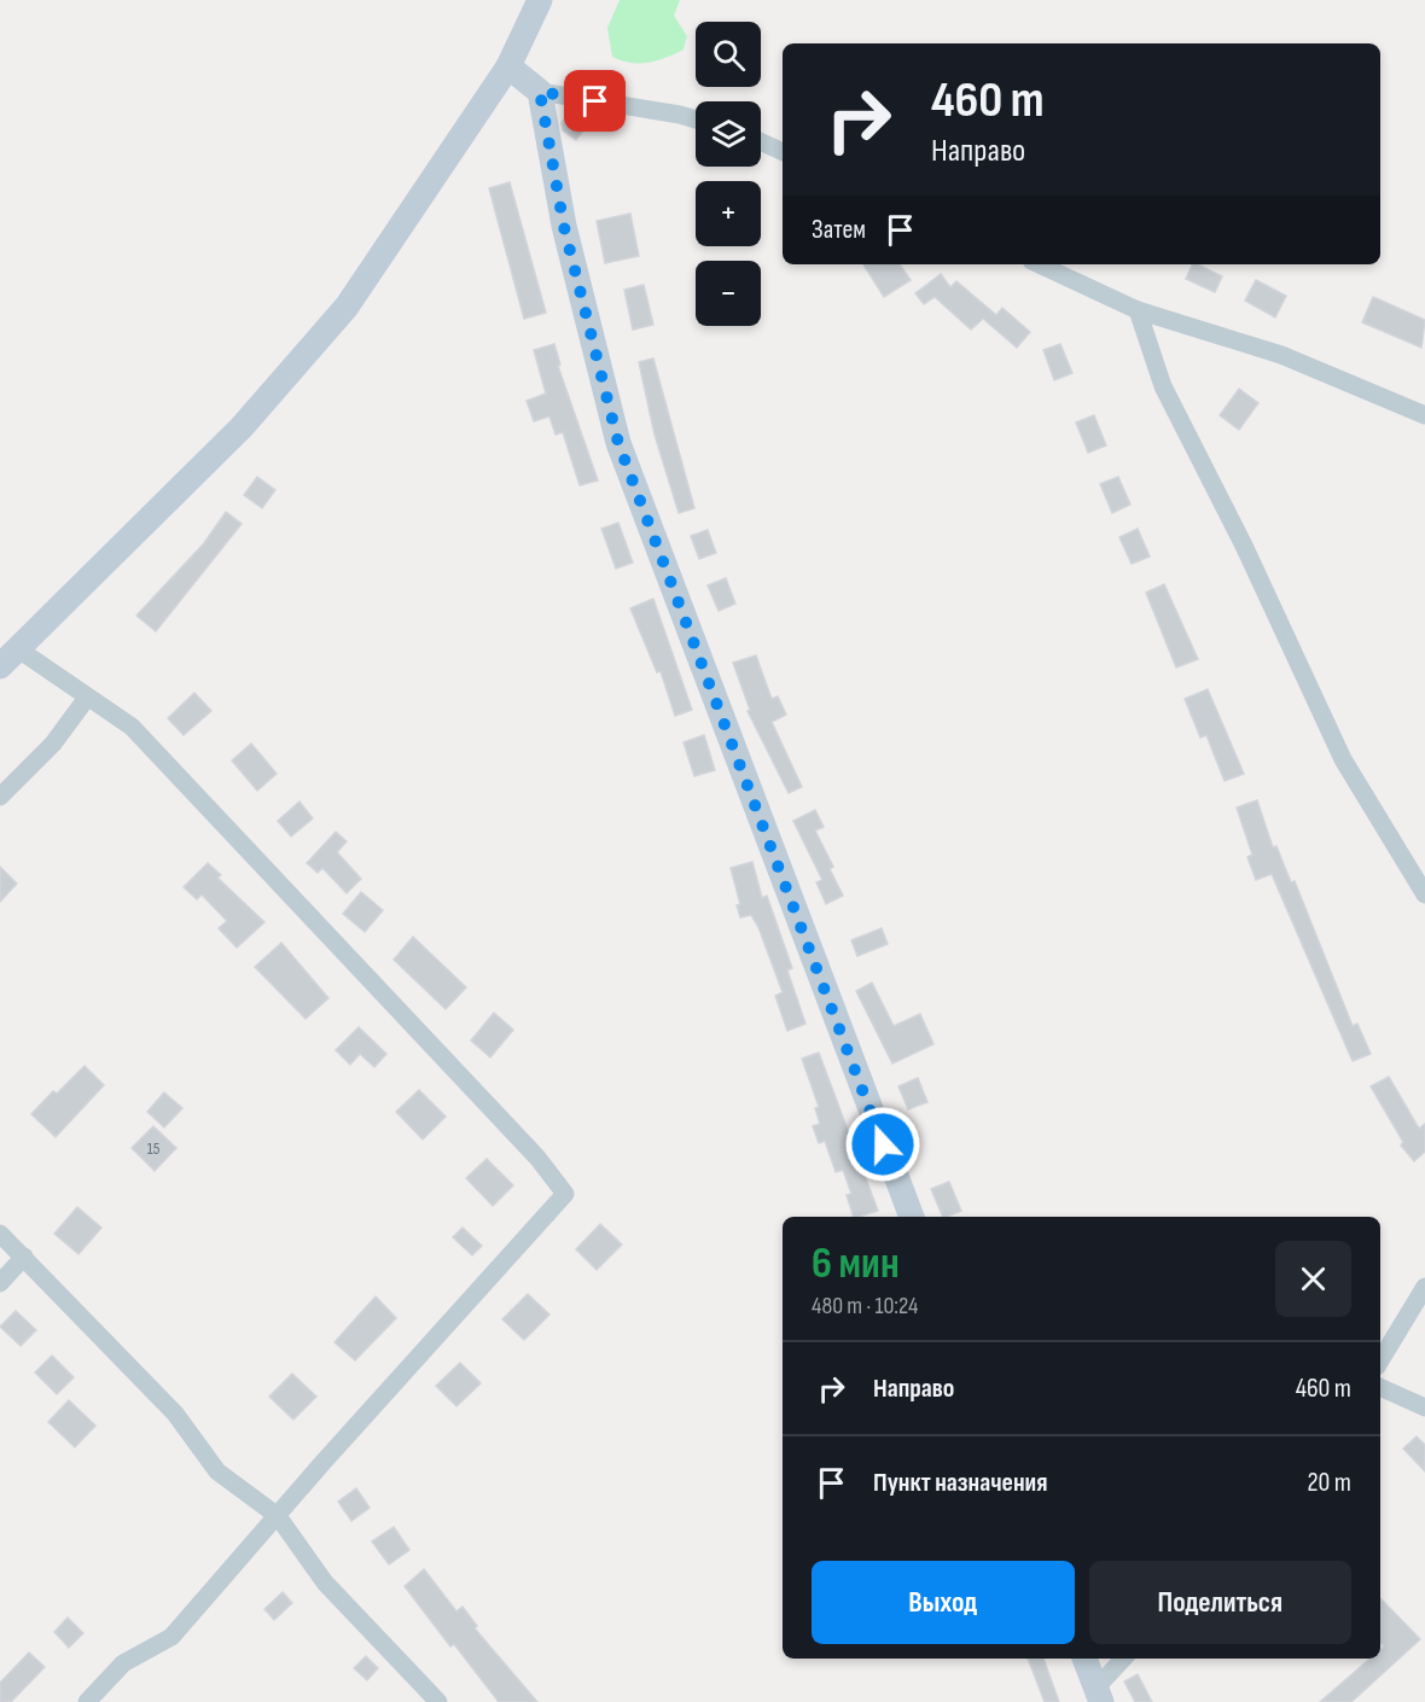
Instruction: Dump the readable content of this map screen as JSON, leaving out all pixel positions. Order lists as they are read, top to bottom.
{
  "house_numbers": ["15"],
  "page": {
    "map_buttons": ["+", "−"],
    "turn": ["460 m", "Направо"],
    "then": "Затем",
    "heading": ["6 мин", "480 m · 10:24"],
    "list": [
      {
        "name": "Направо",
        "value": "460 m"
      },
      {
        "name": "Пункт назначения",
        "value": "20 m"
      }
    ],
    "buttons": ["Выход", "Поделиться"]
  }
}
